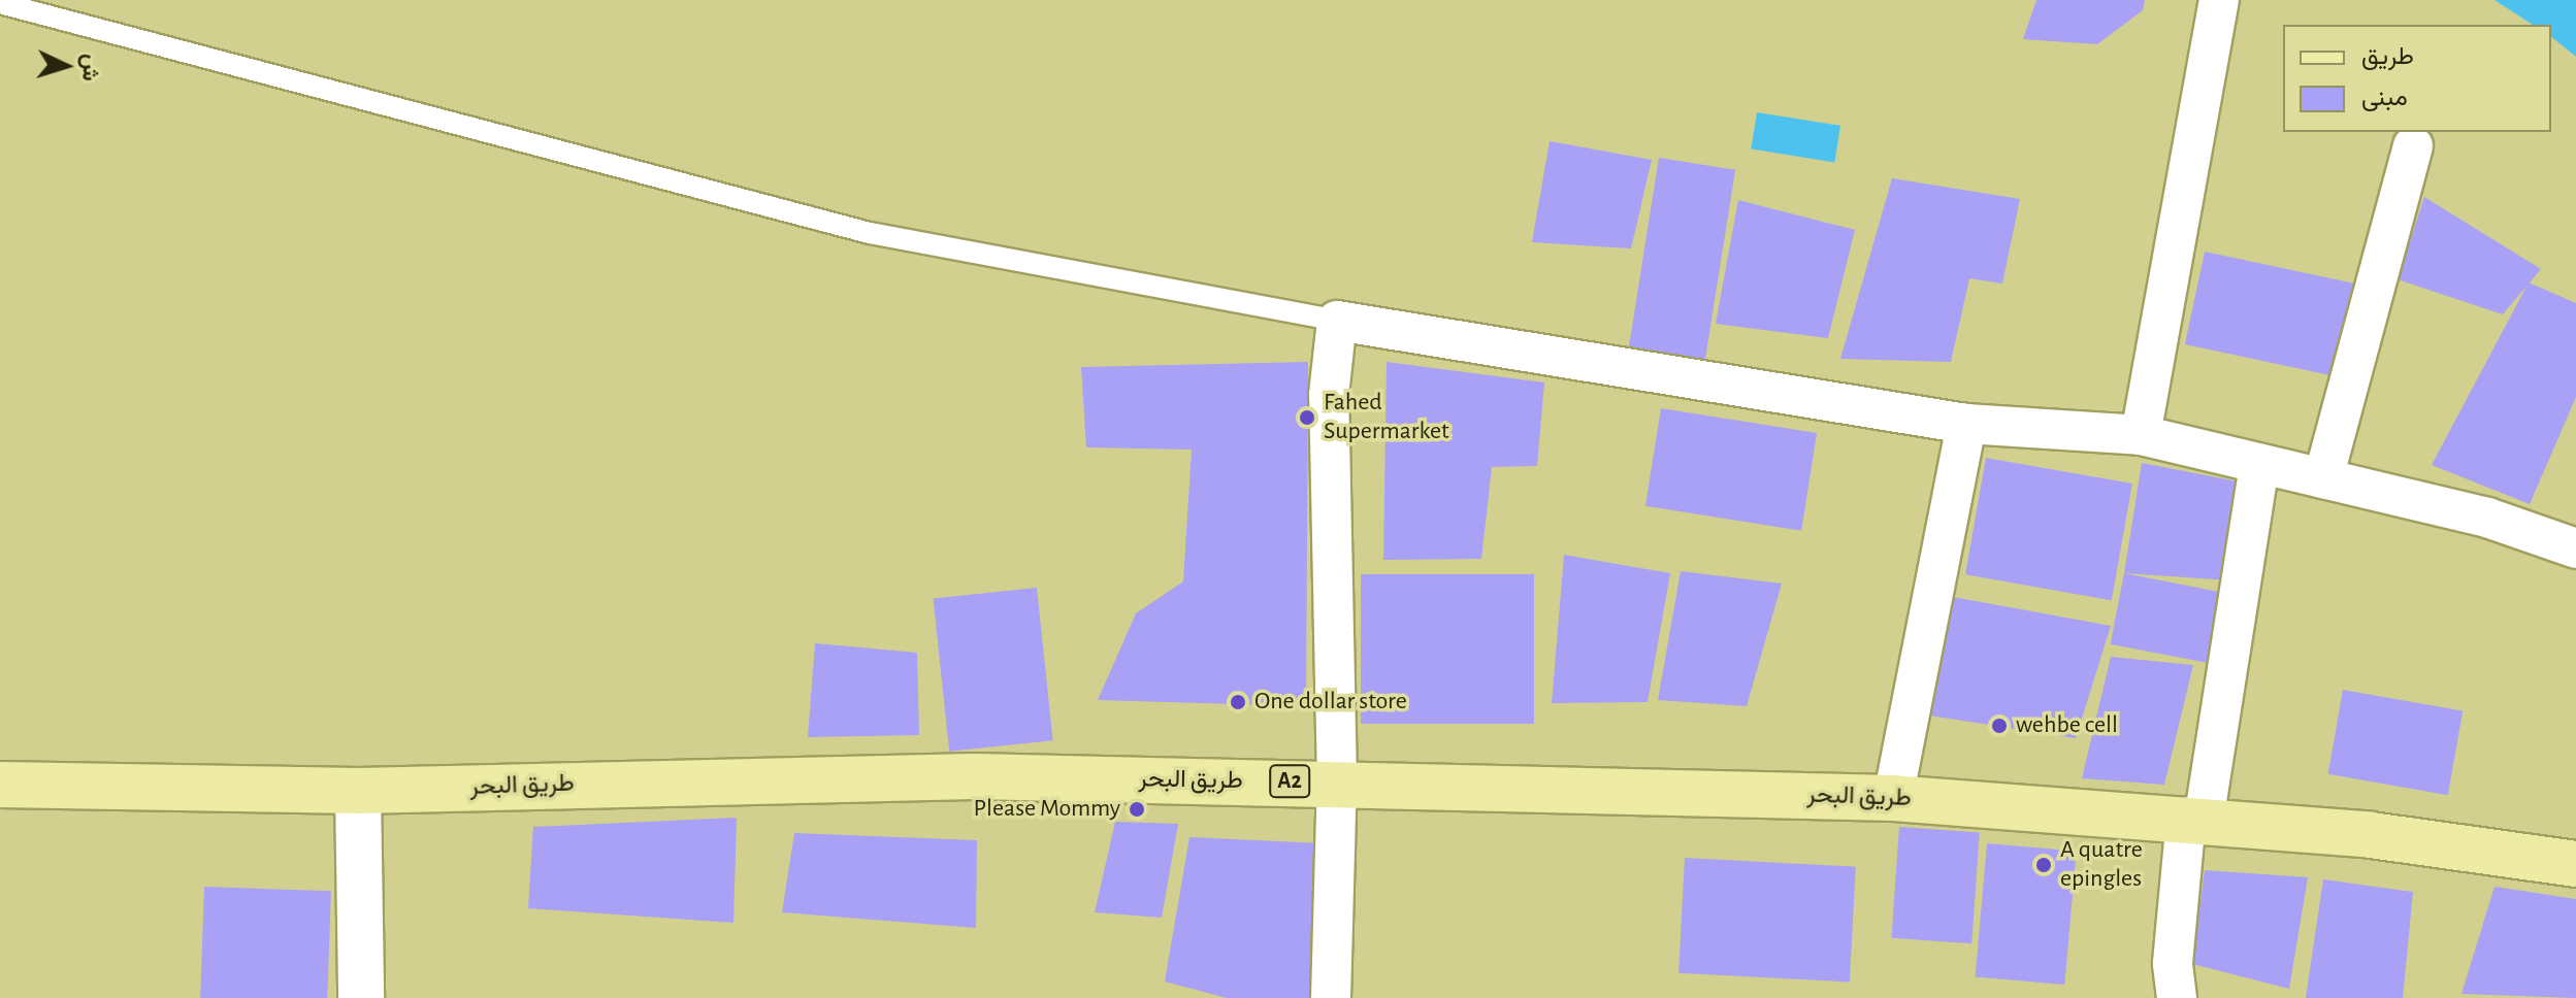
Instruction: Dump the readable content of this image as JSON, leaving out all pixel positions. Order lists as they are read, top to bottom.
{
  "streets": {
    "main road": ["طريق البحر", "A2"]
  },
  "places": [
    "Fahed Supermarket",
    "One dollar store",
    "wehbe cell",
    "Please Mommy",
    "A quatre epingles"
  ],
  "legend": ["طريق", "مبنى"],
  "north": "right"
}
